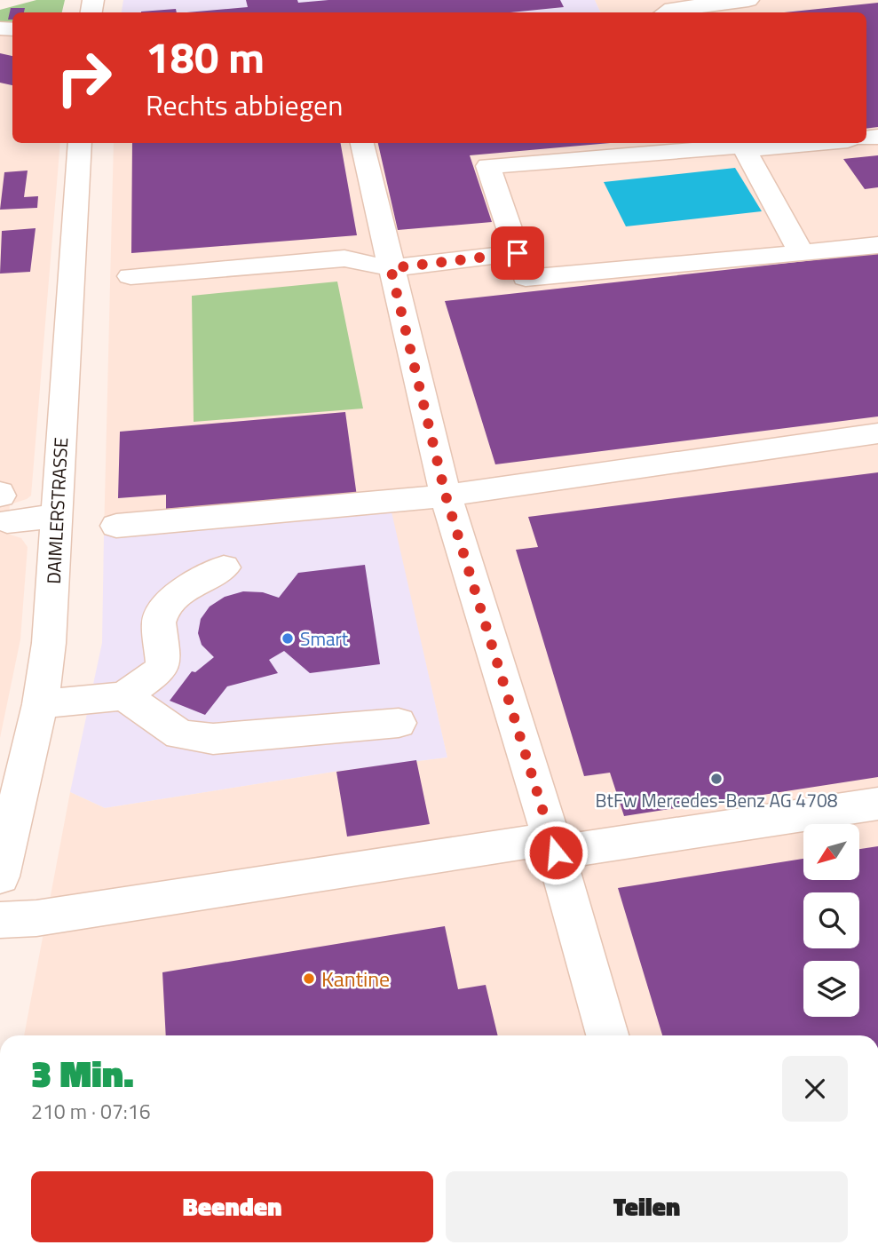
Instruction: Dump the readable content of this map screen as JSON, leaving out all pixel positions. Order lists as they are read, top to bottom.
{
  "streets": {
    "street": ["DAIMLERSTRASSE"]
  },
  "places": ["Smart", "BtFw Mercedes-Benz AG 4708", "Kantine"],
  "north": "bottom left",
  "page": {
    "turn": ["180 m", "Rechts abbiegen"],
    "heading": ["3 Min.", "210 m · 07:16"],
    "buttons": ["Beenden", "Teilen"]
  }
}
